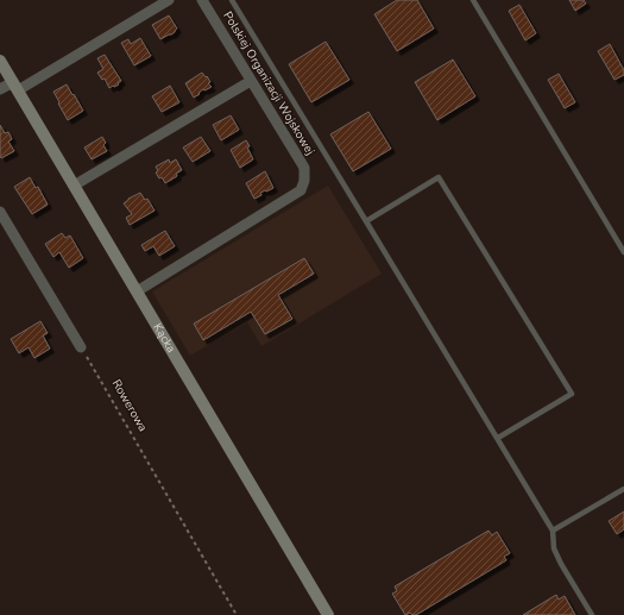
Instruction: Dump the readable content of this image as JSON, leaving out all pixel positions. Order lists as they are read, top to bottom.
{
  "streets": {
    "street": ["Polskiej Organizacji Wojskowej", "Kącka"],
    "path": ["Rowerowa"]
  },
  "crossings": [
    ["Polskiej Organizacji Wojskowej", "Kącka"]
  ]
}
